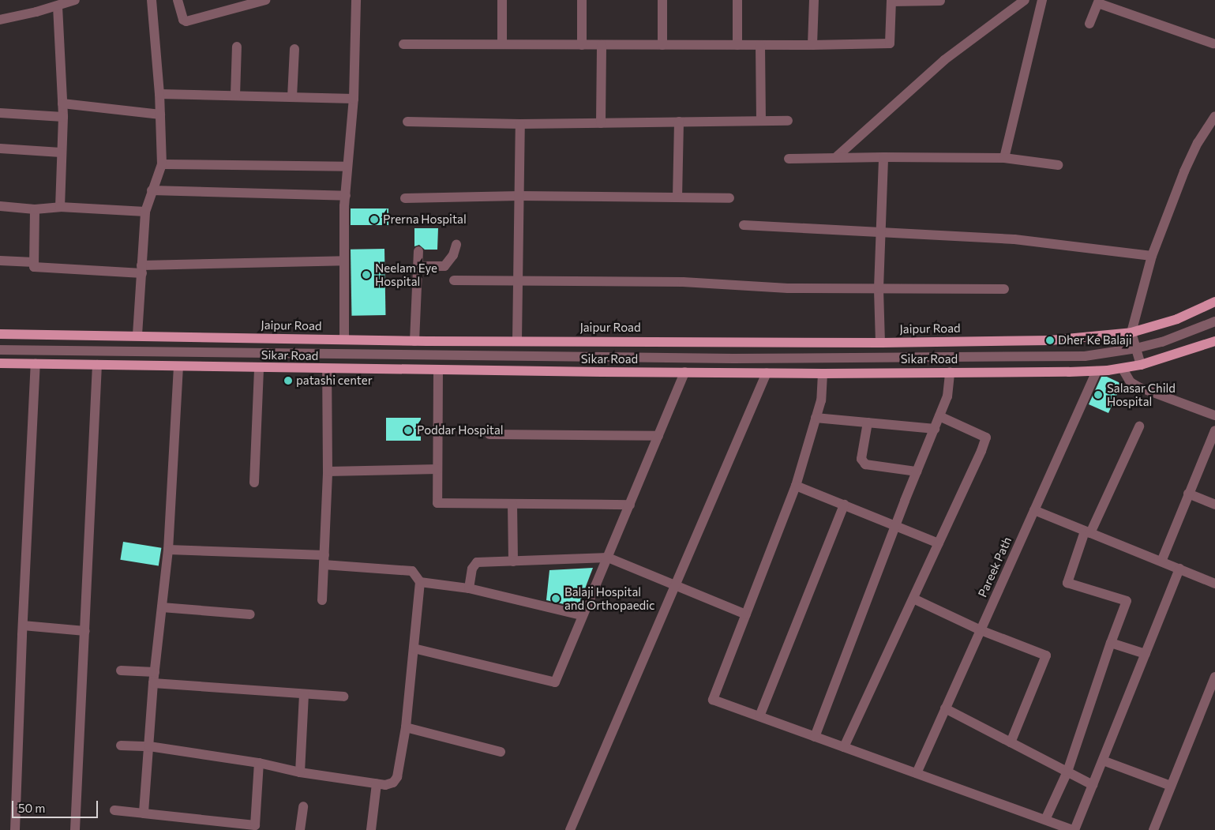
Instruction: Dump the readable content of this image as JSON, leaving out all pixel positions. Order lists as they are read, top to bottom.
{
  "streets": {
    "main road": ["Jaipur Road", "Sikar Road"],
    "street": ["Pareek Path"]
  },
  "crossings": [
    ["Sikar Road", "Pareek Path"]
  ],
  "places": [
    "Prerna Hospital",
    "Neelam Eye Hospital",
    "Dher Ke Balaji",
    "patashi center",
    "Salasar Child Hospital",
    "Poddar Hospital",
    "Balaji Hospital and Orthopaedic"
  ],
  "scale_bar": "50 m"
}
